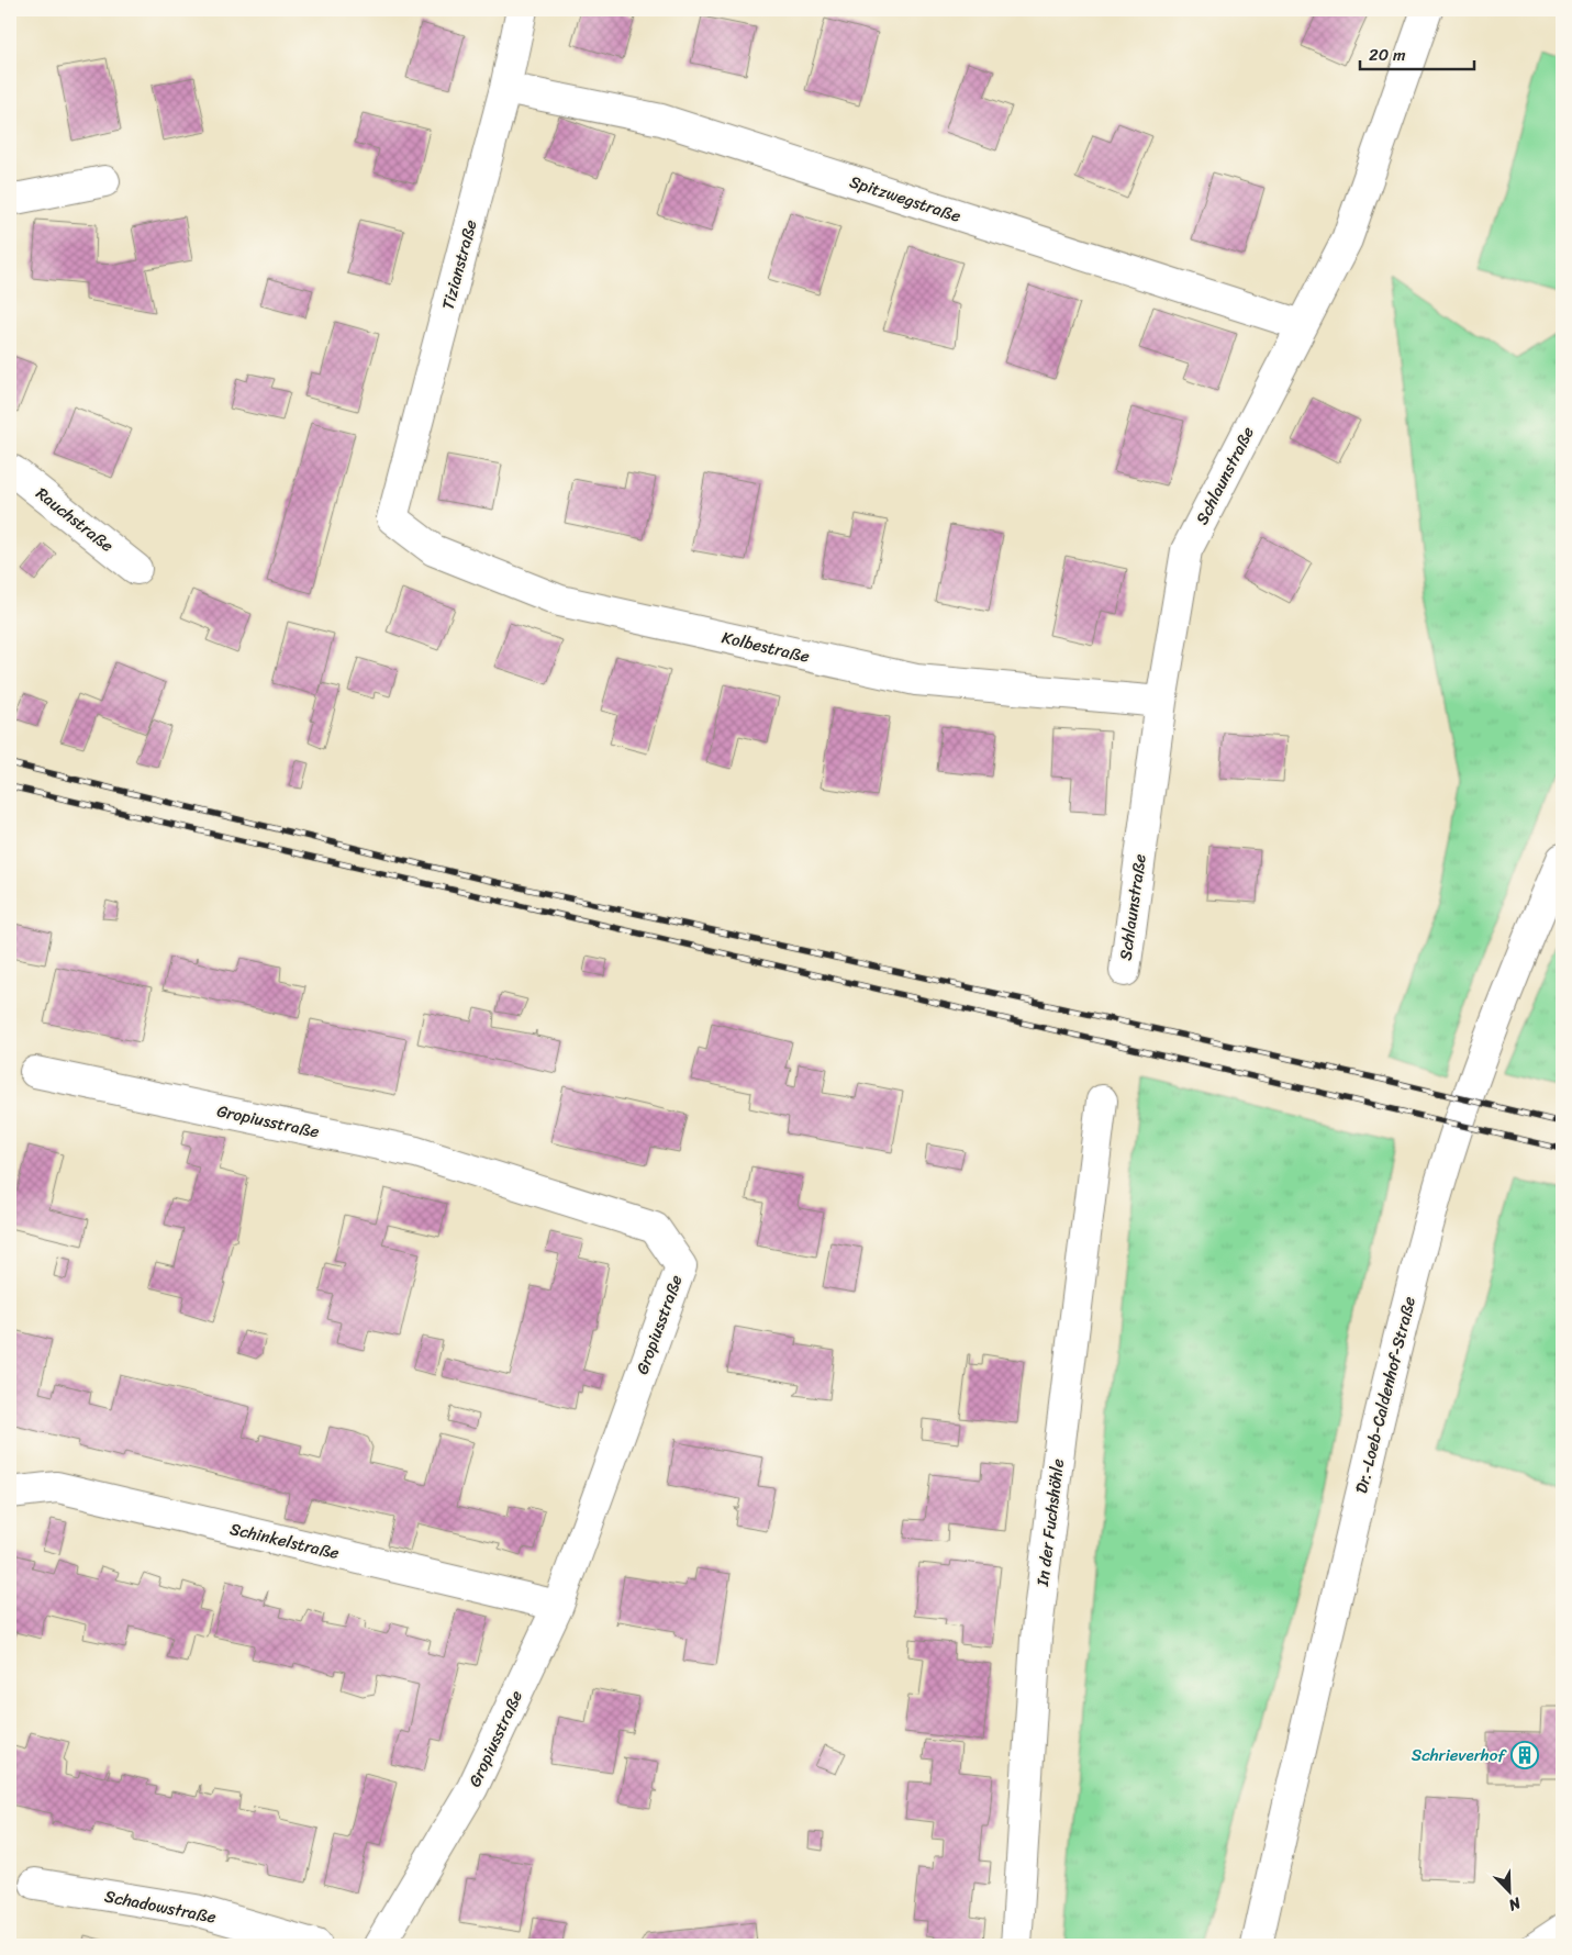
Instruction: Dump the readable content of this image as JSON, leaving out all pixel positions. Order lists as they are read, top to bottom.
{
  "streets": {
    "street": [
      "Spitzwegstraße",
      "Tizianstraße",
      "Schlaunstraße",
      "Rauchstraße",
      "Kolbestraße",
      "Gropiusstraße",
      "Dr.-Loeb-Caldenhof-Straße",
      "In der Fuchshöhle",
      "Schinkelstraße",
      "Schadowstraße"
    ]
  },
  "crossings": [
    ["Spitzwegstraße", "Tizianstraße"],
    ["Spitzwegstraße", "Schlaunstraße"],
    ["Tizianstraße", "Kolbestraße"],
    ["Schlaunstraße", "Kolbestraße"],
    ["Gropiusstraße", "Schinkelstraße"]
  ],
  "places": {
    "building": ["Schrieverhof"]
  },
  "scale_bar": "20 m",
  "north": "bottom right"
}
